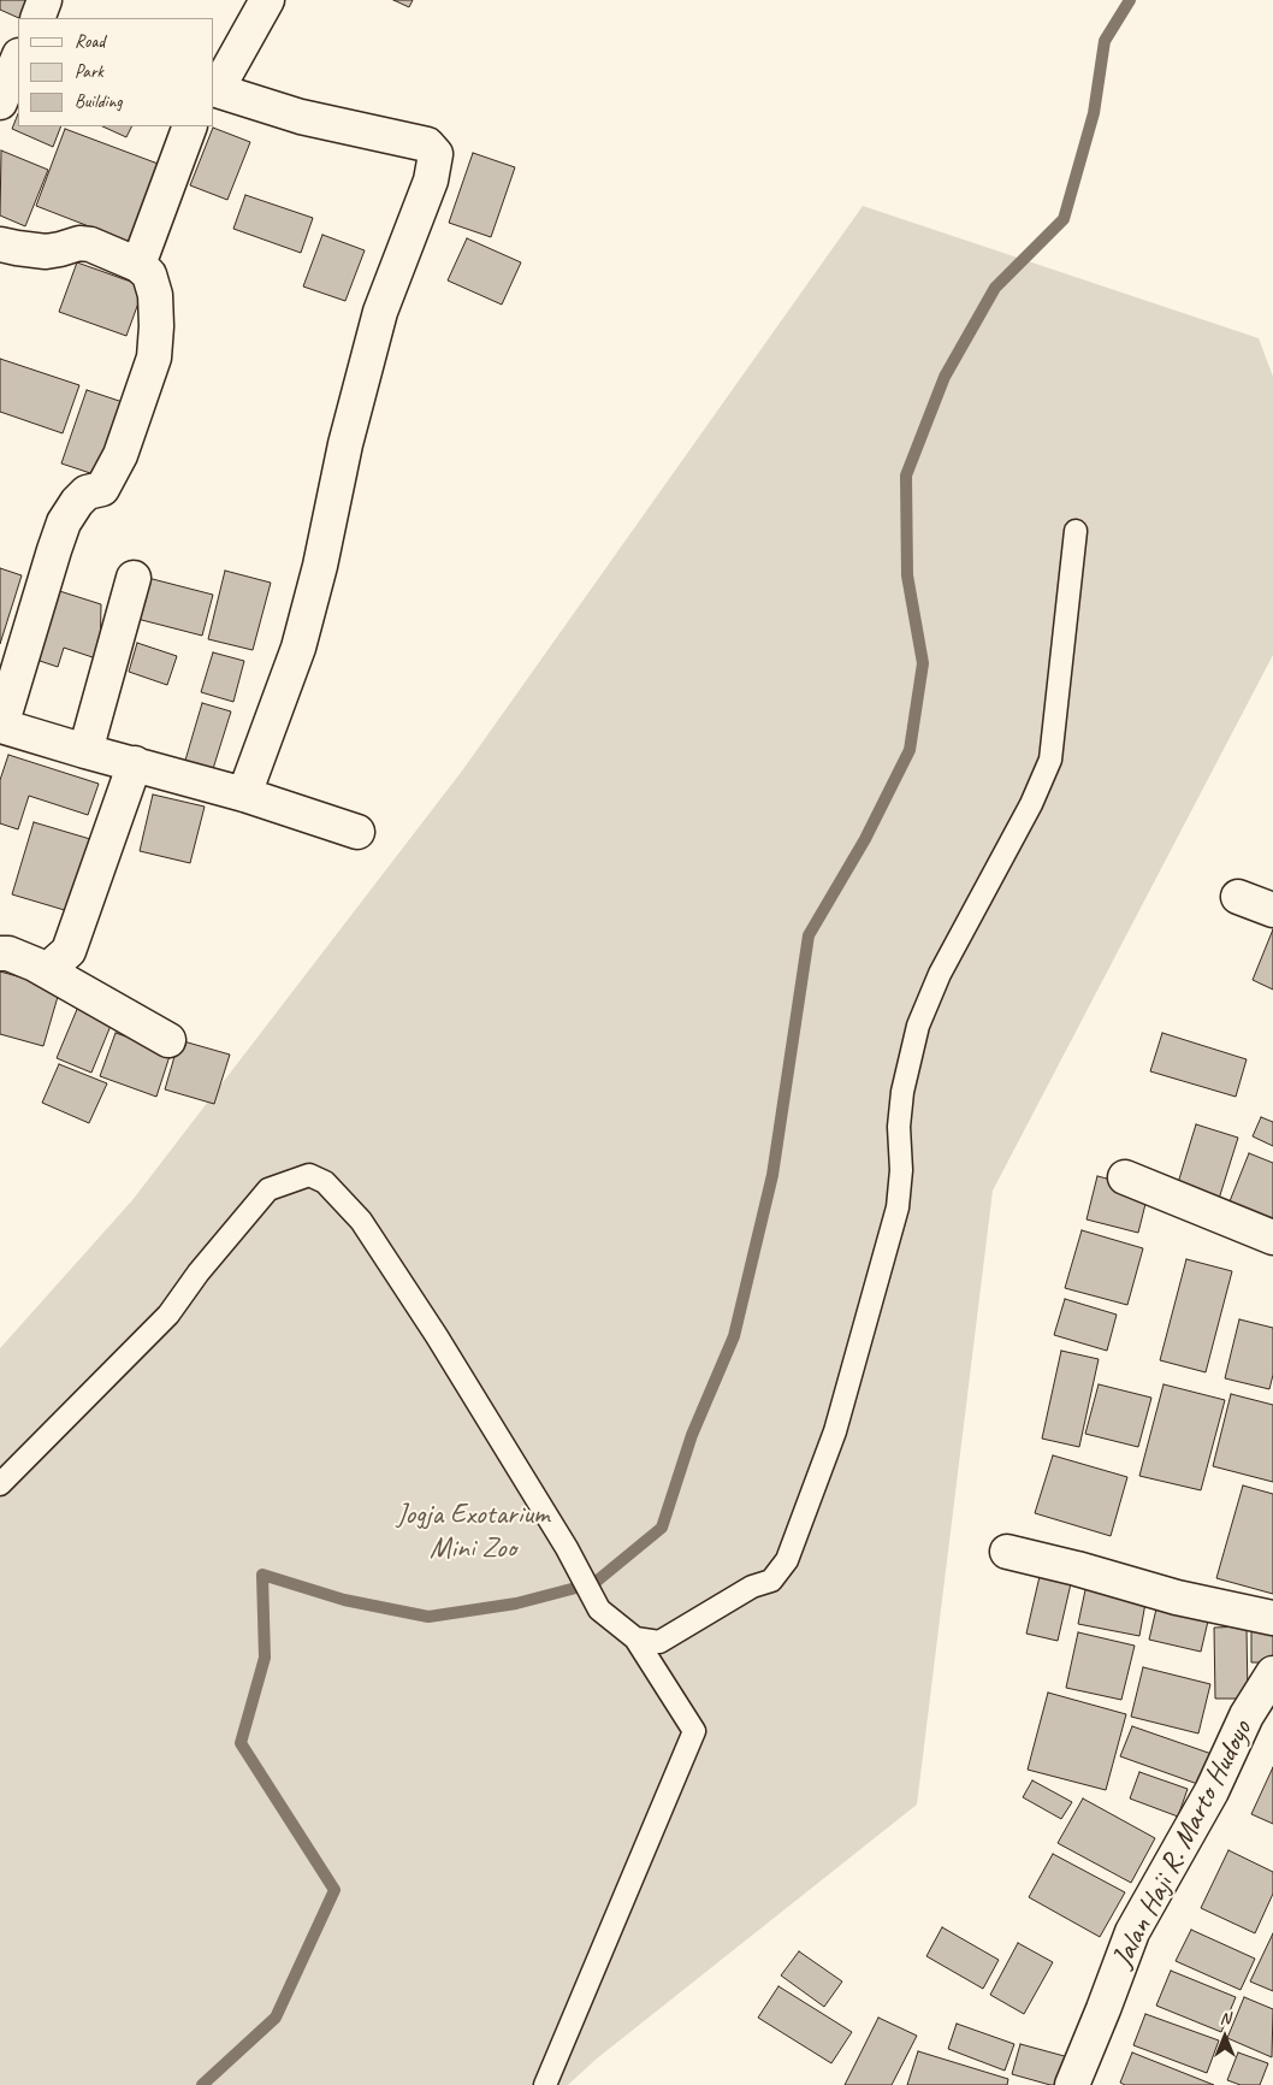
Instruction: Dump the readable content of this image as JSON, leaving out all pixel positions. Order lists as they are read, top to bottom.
{
  "streets": {
    "street": ["Jalan Haji R. Marto Hudoyo"]
  },
  "parks": ["Jogja Exotarium Mini Zoo"],
  "legend": ["Road", "Park", "Building"],
  "north": "top"
}
